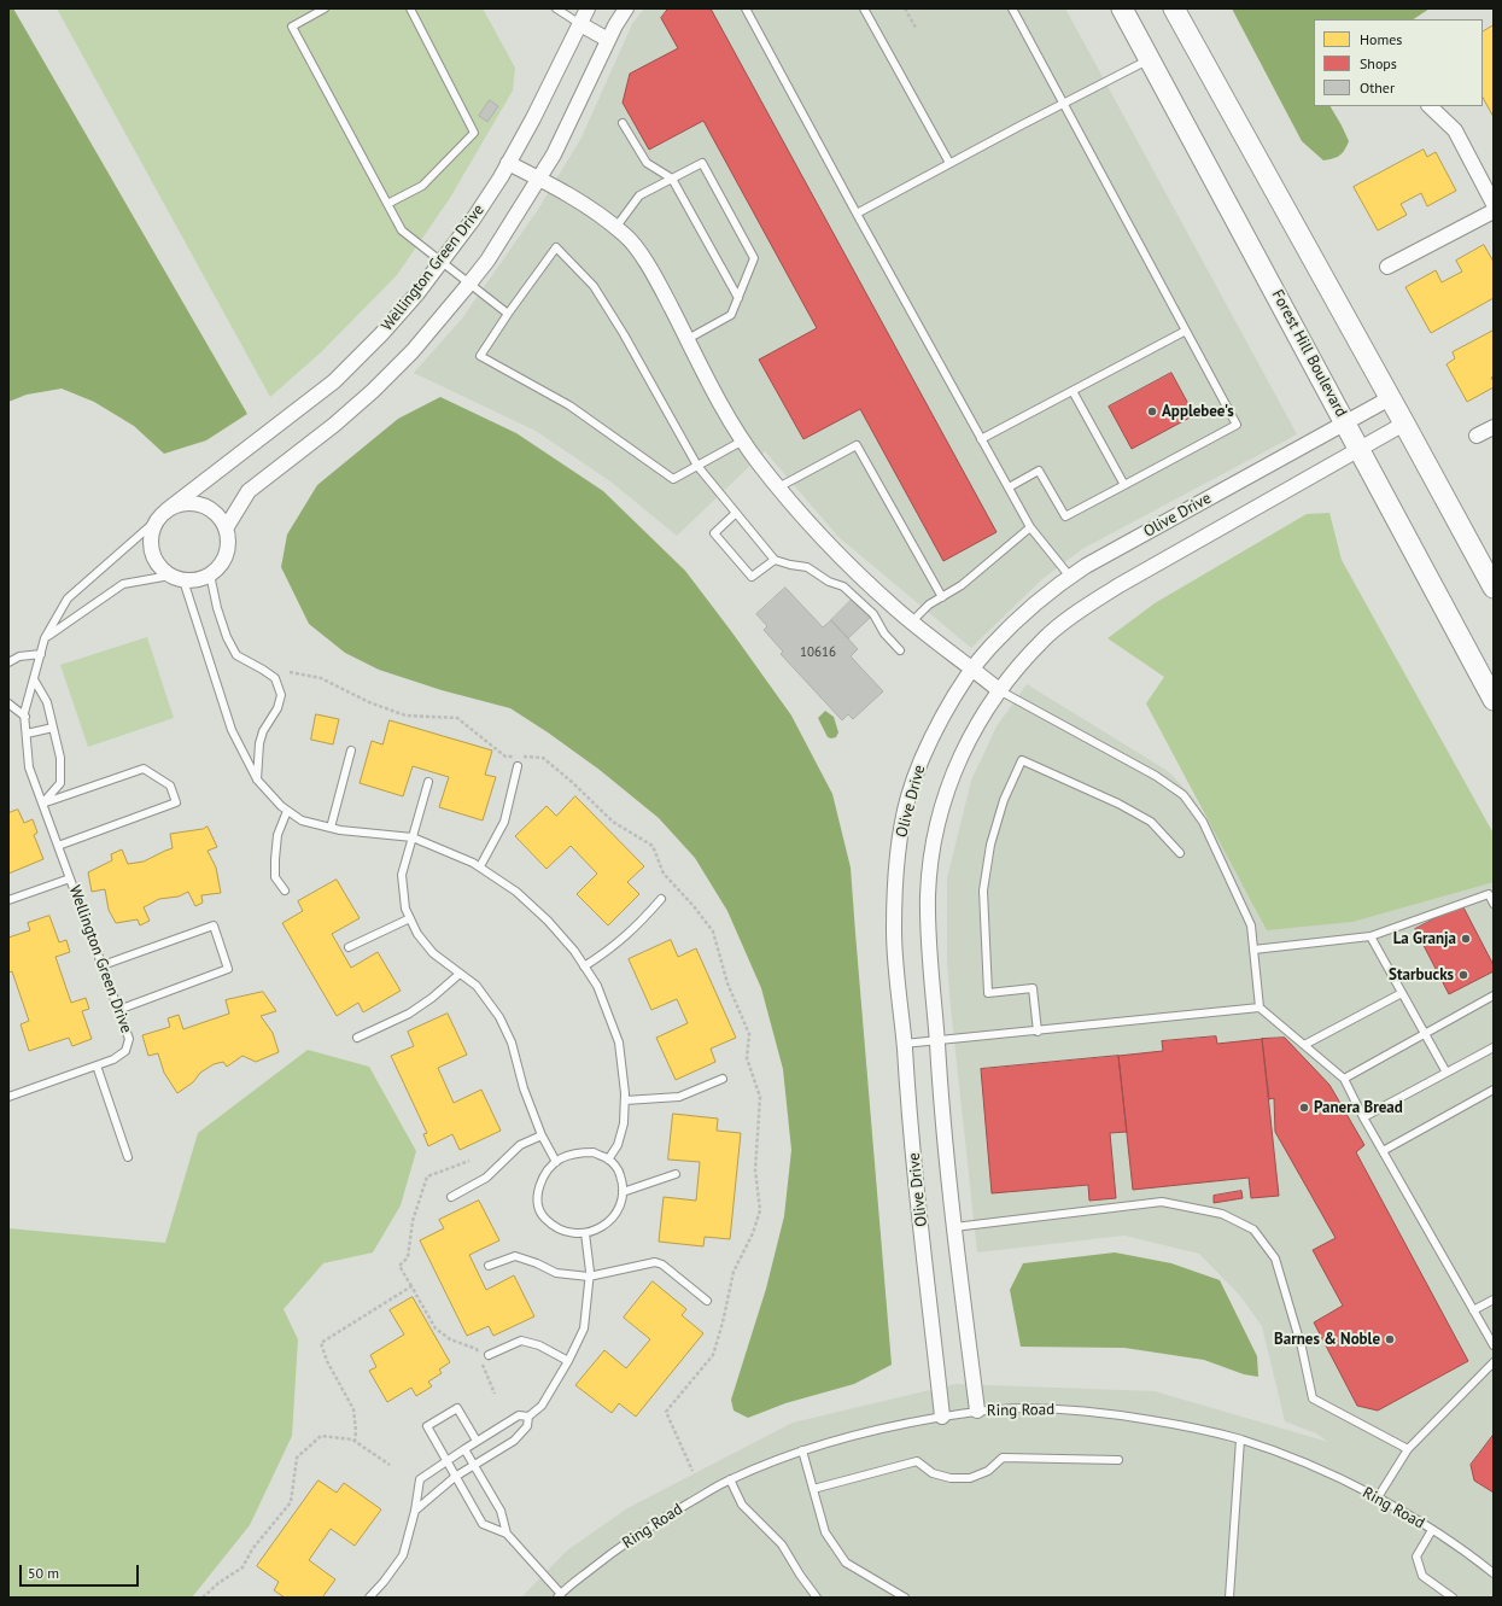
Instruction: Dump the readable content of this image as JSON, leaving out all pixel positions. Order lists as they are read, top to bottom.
{
  "streets": {
    "main road": ["Forest Hill Boulevard"],
    "street": ["Wellington Green Drive", "Olive Drive"],
    "lane": ["Ring Road"]
  },
  "crossings": [
    ["Forest Hill Boulevard", "Olive Drive"],
    ["Olive Drive", "Ring Road"]
  ],
  "places": [
    "Applebee's",
    "La Granja",
    "Starbucks",
    "Panera Bread",
    "Barnes & Noble"
  ],
  "house_numbers": ["10616"],
  "legend": ["Homes", "Shops", "Other"],
  "scale_bar": "50 m"
}
